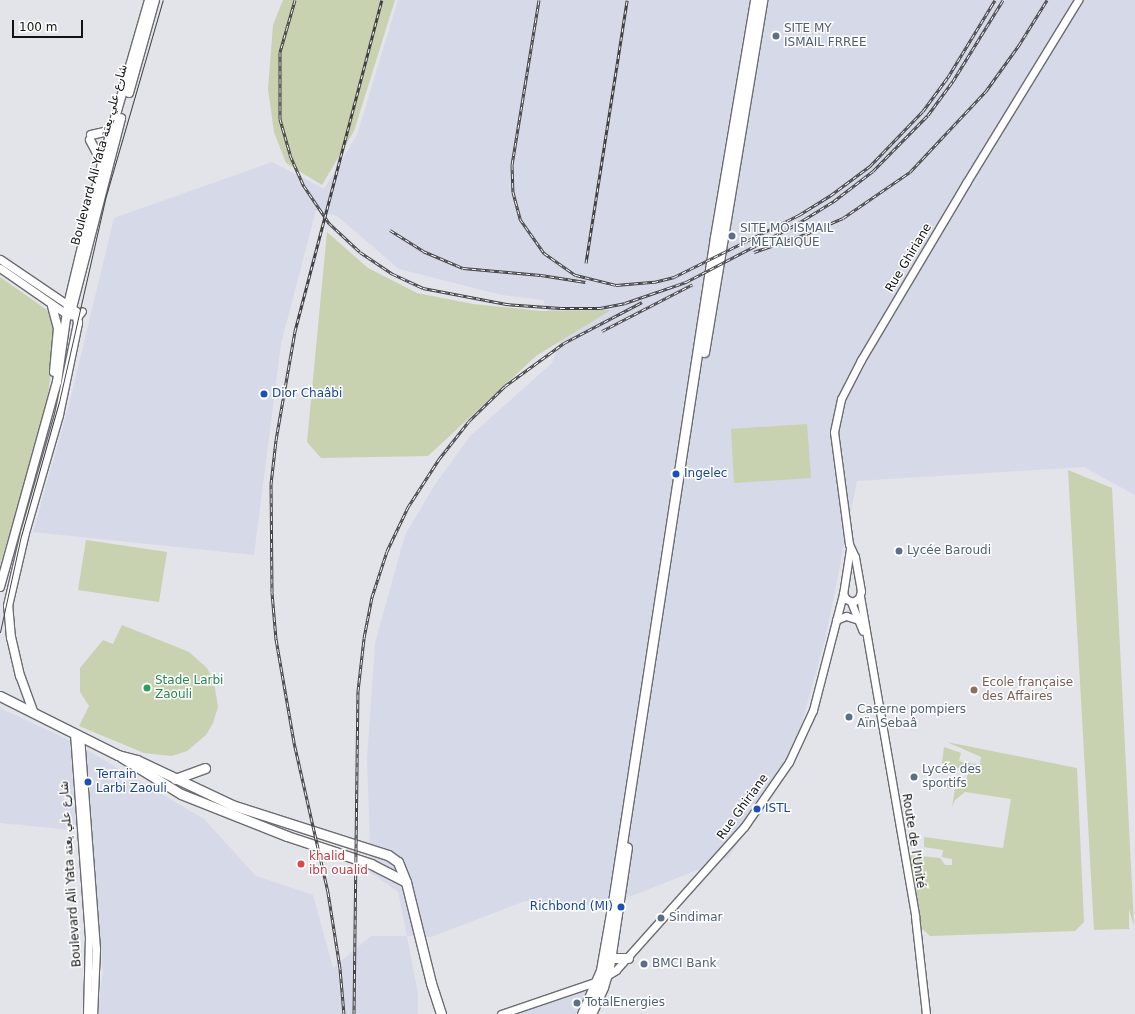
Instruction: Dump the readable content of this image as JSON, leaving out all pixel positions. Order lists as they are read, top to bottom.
{
  "streets": {
    "main road": ["Boulevard Ali Yata شارع علي يعتة"],
    "street": ["Rue Ghiriane", "Route de l'Unité"]
  },
  "crossings": [
    ["Rue Ghiriane", "Route de l'Unité"]
  ],
  "places": [
    "SITE MY ISMAIL FRREE",
    "SITE MO ISMAIL P METALIQUE",
    "Dior Chaâbi",
    "Ingelec",
    "Lycée Baroudi",
    "Stade Larbi Zaouli",
    "Ecole française des Affaires",
    "Caserne pompiers Aïn Sebaâ",
    "Lycée des sportifs",
    "Terrain Larbi Zaouli",
    "ISTL",
    "khalid ibn oualid",
    "Richbond (MI)",
    "Sindimar",
    "BMCI Bank",
    "TotalEnergies"
  ],
  "scale_bar": "100 m"
}
